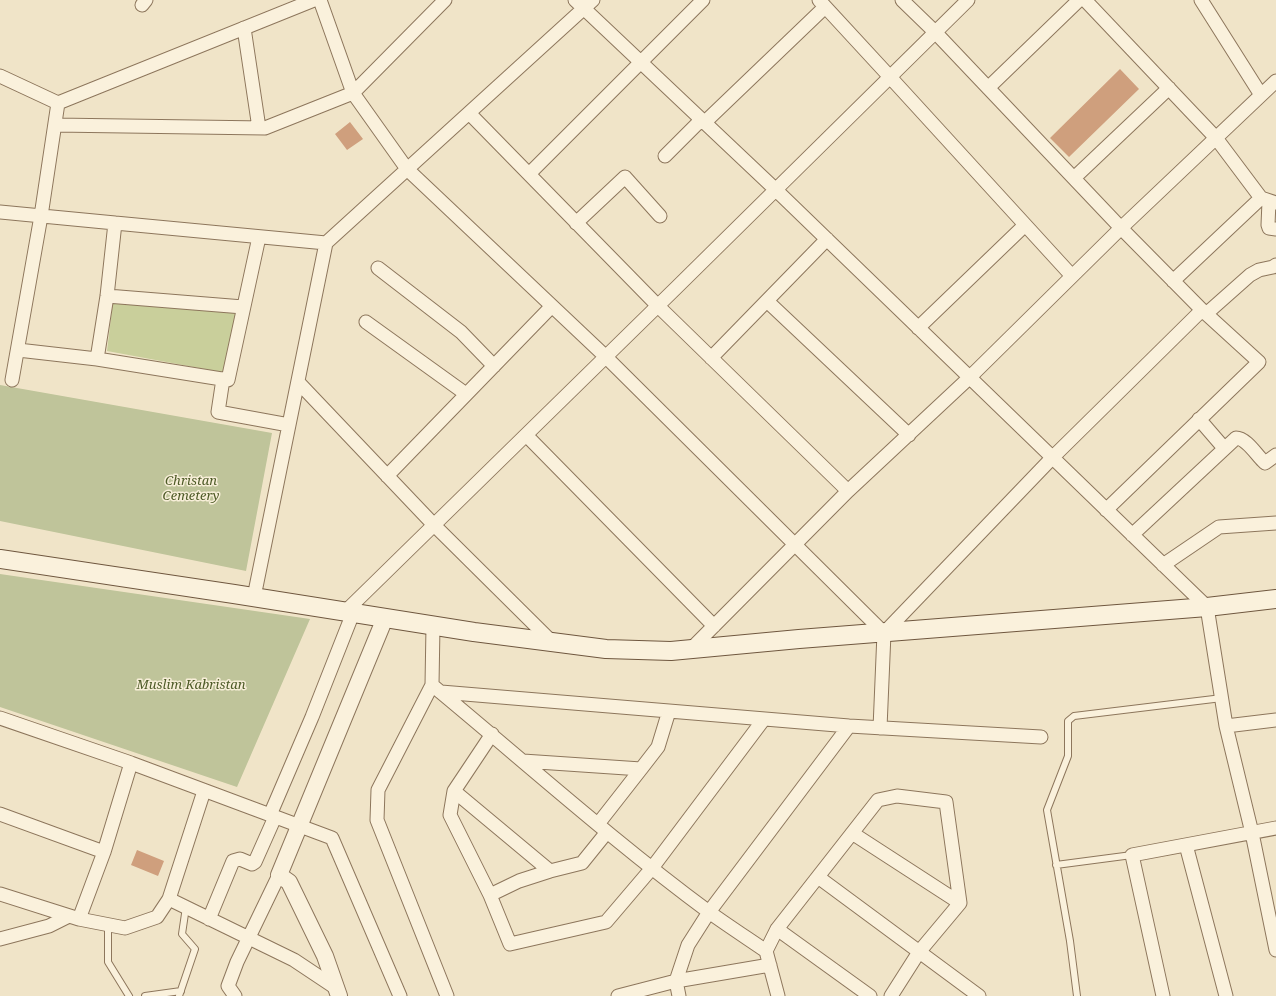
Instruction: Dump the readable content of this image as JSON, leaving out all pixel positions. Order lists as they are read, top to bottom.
{
  "parks": ["Christan Cemetery", "Muslim Kabristan"]
}
